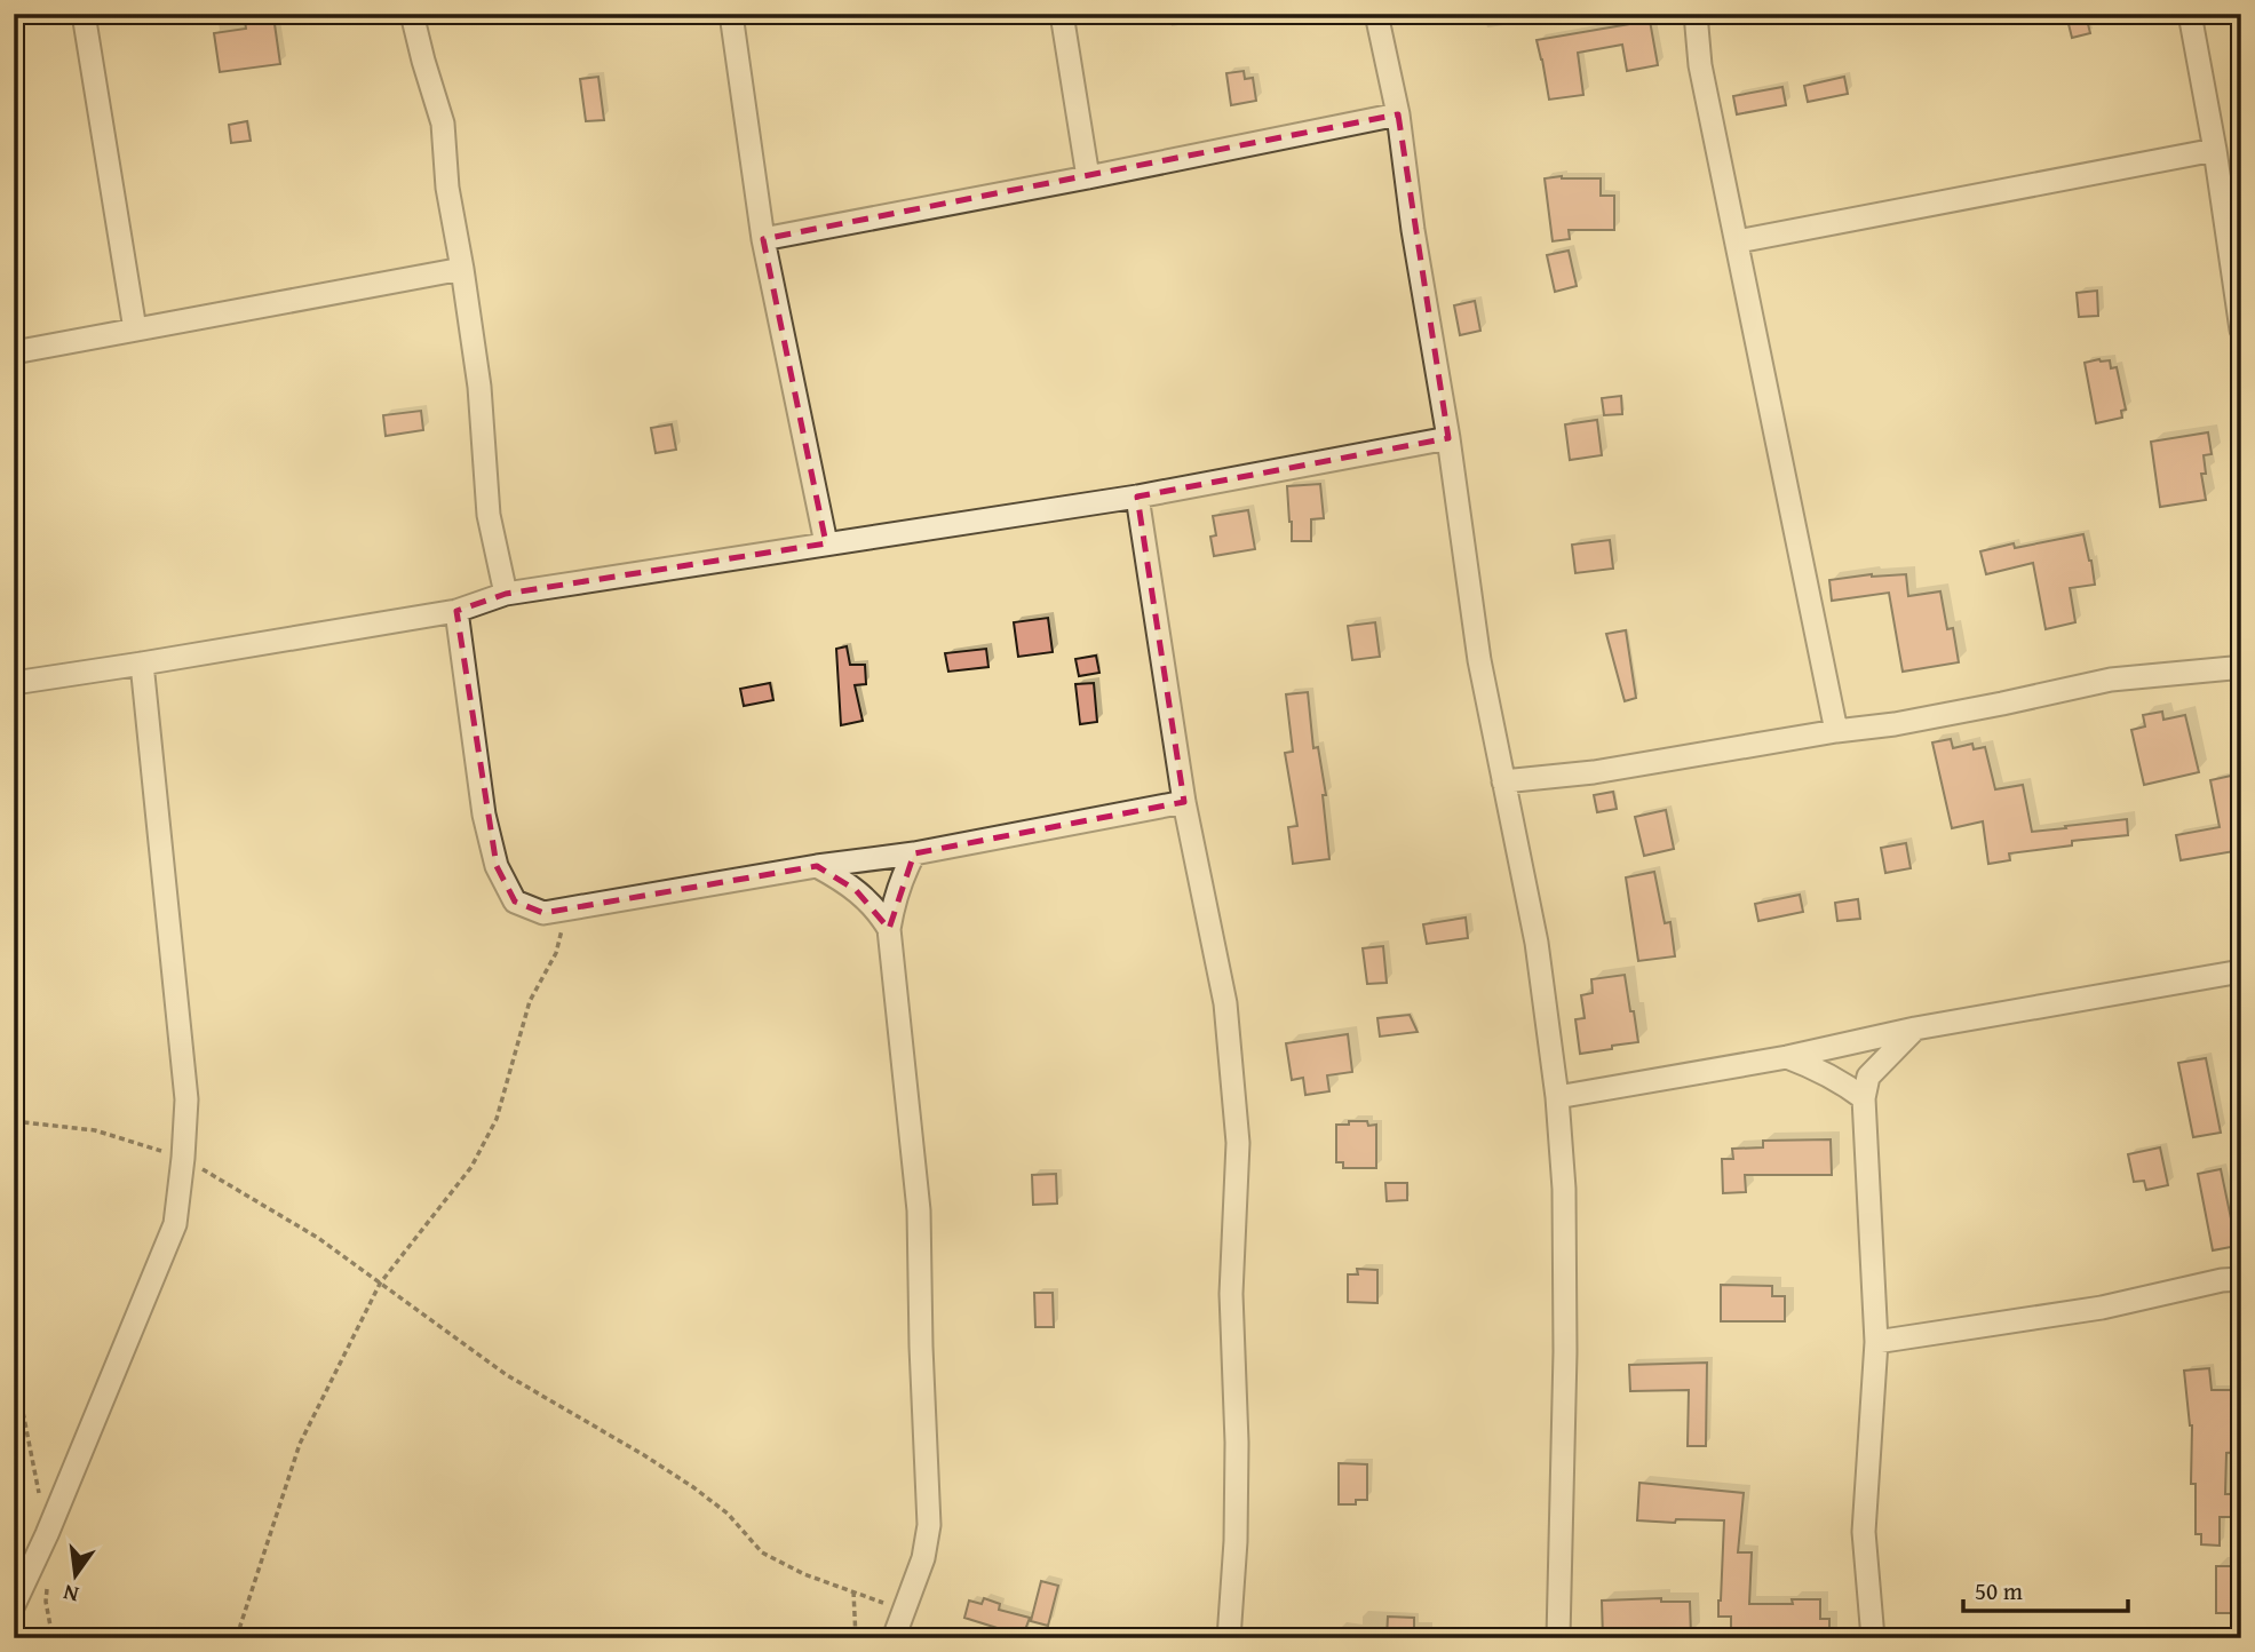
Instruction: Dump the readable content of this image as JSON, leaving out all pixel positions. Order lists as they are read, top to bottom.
{
  "scale_bar": "50 m",
  "north": "bottom"
}
